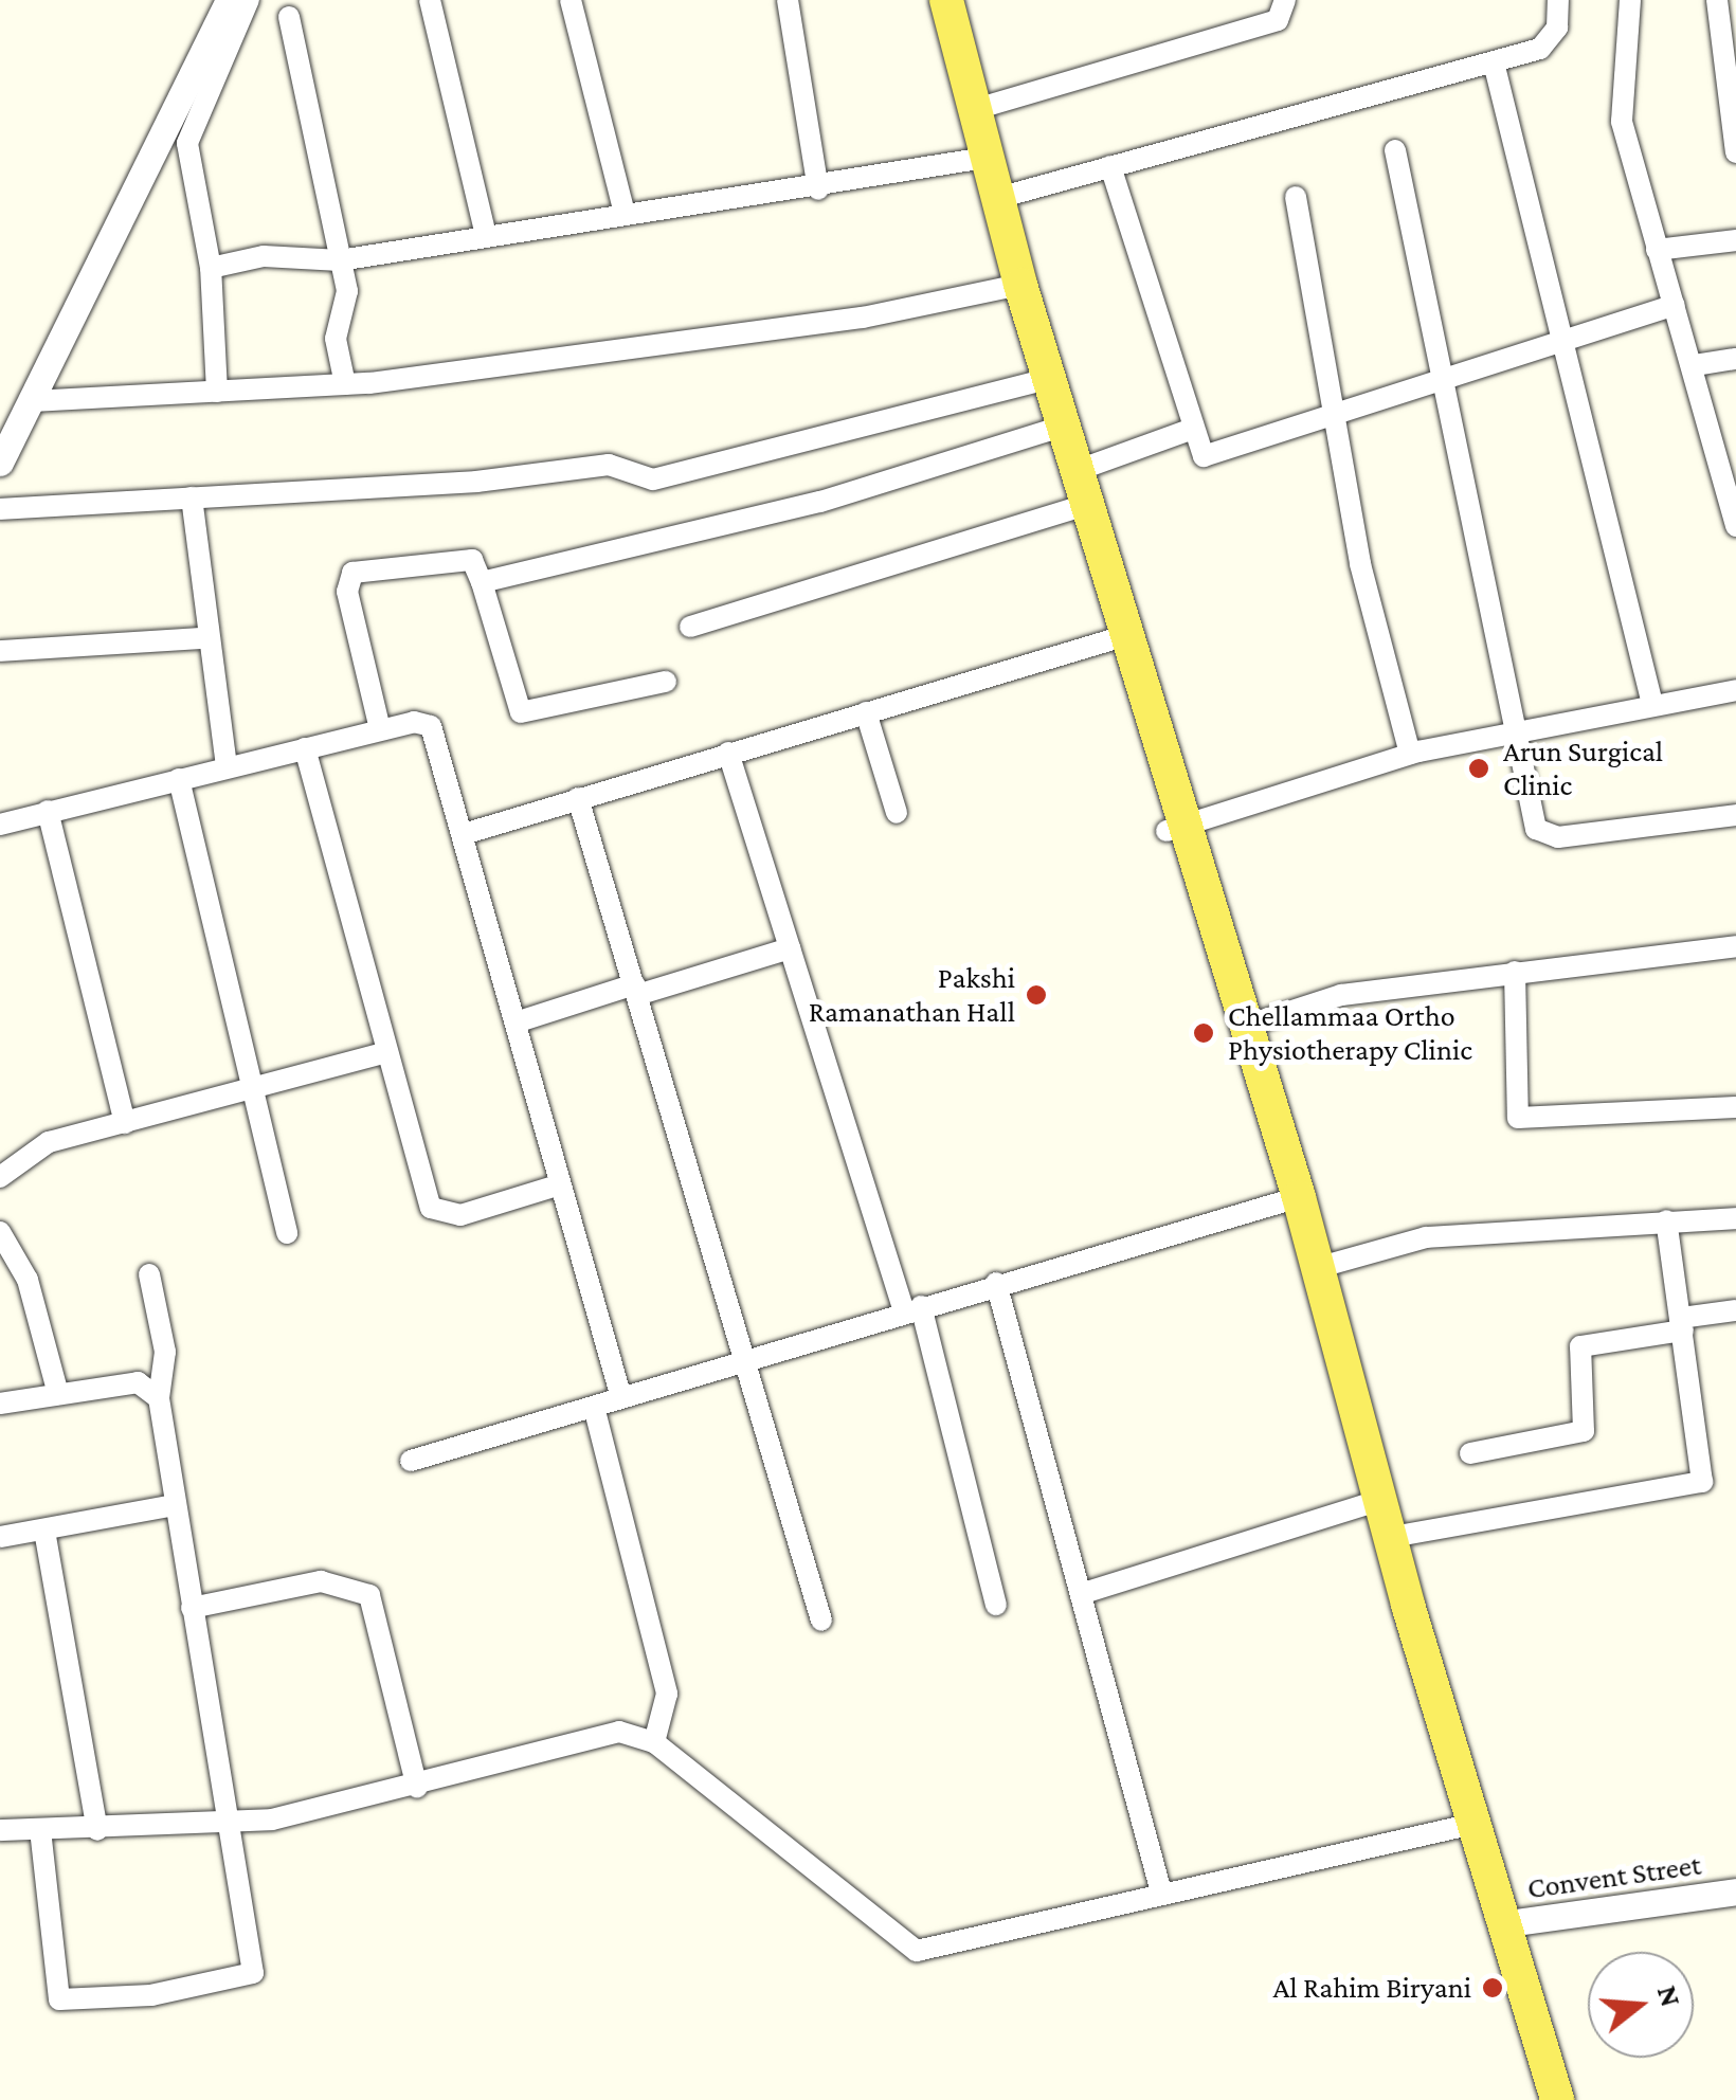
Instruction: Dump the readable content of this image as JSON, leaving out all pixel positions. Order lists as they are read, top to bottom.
{
  "streets": {
    "street": ["Convent Street"]
  },
  "places": [
    "Arun Surgical Clinic",
    "Pakshi Ramanathan Hall",
    "Chellammaa Ortho Physiotherapy Clinic",
    "Al Rahim Biryani"
  ],
  "north": "right"
}
